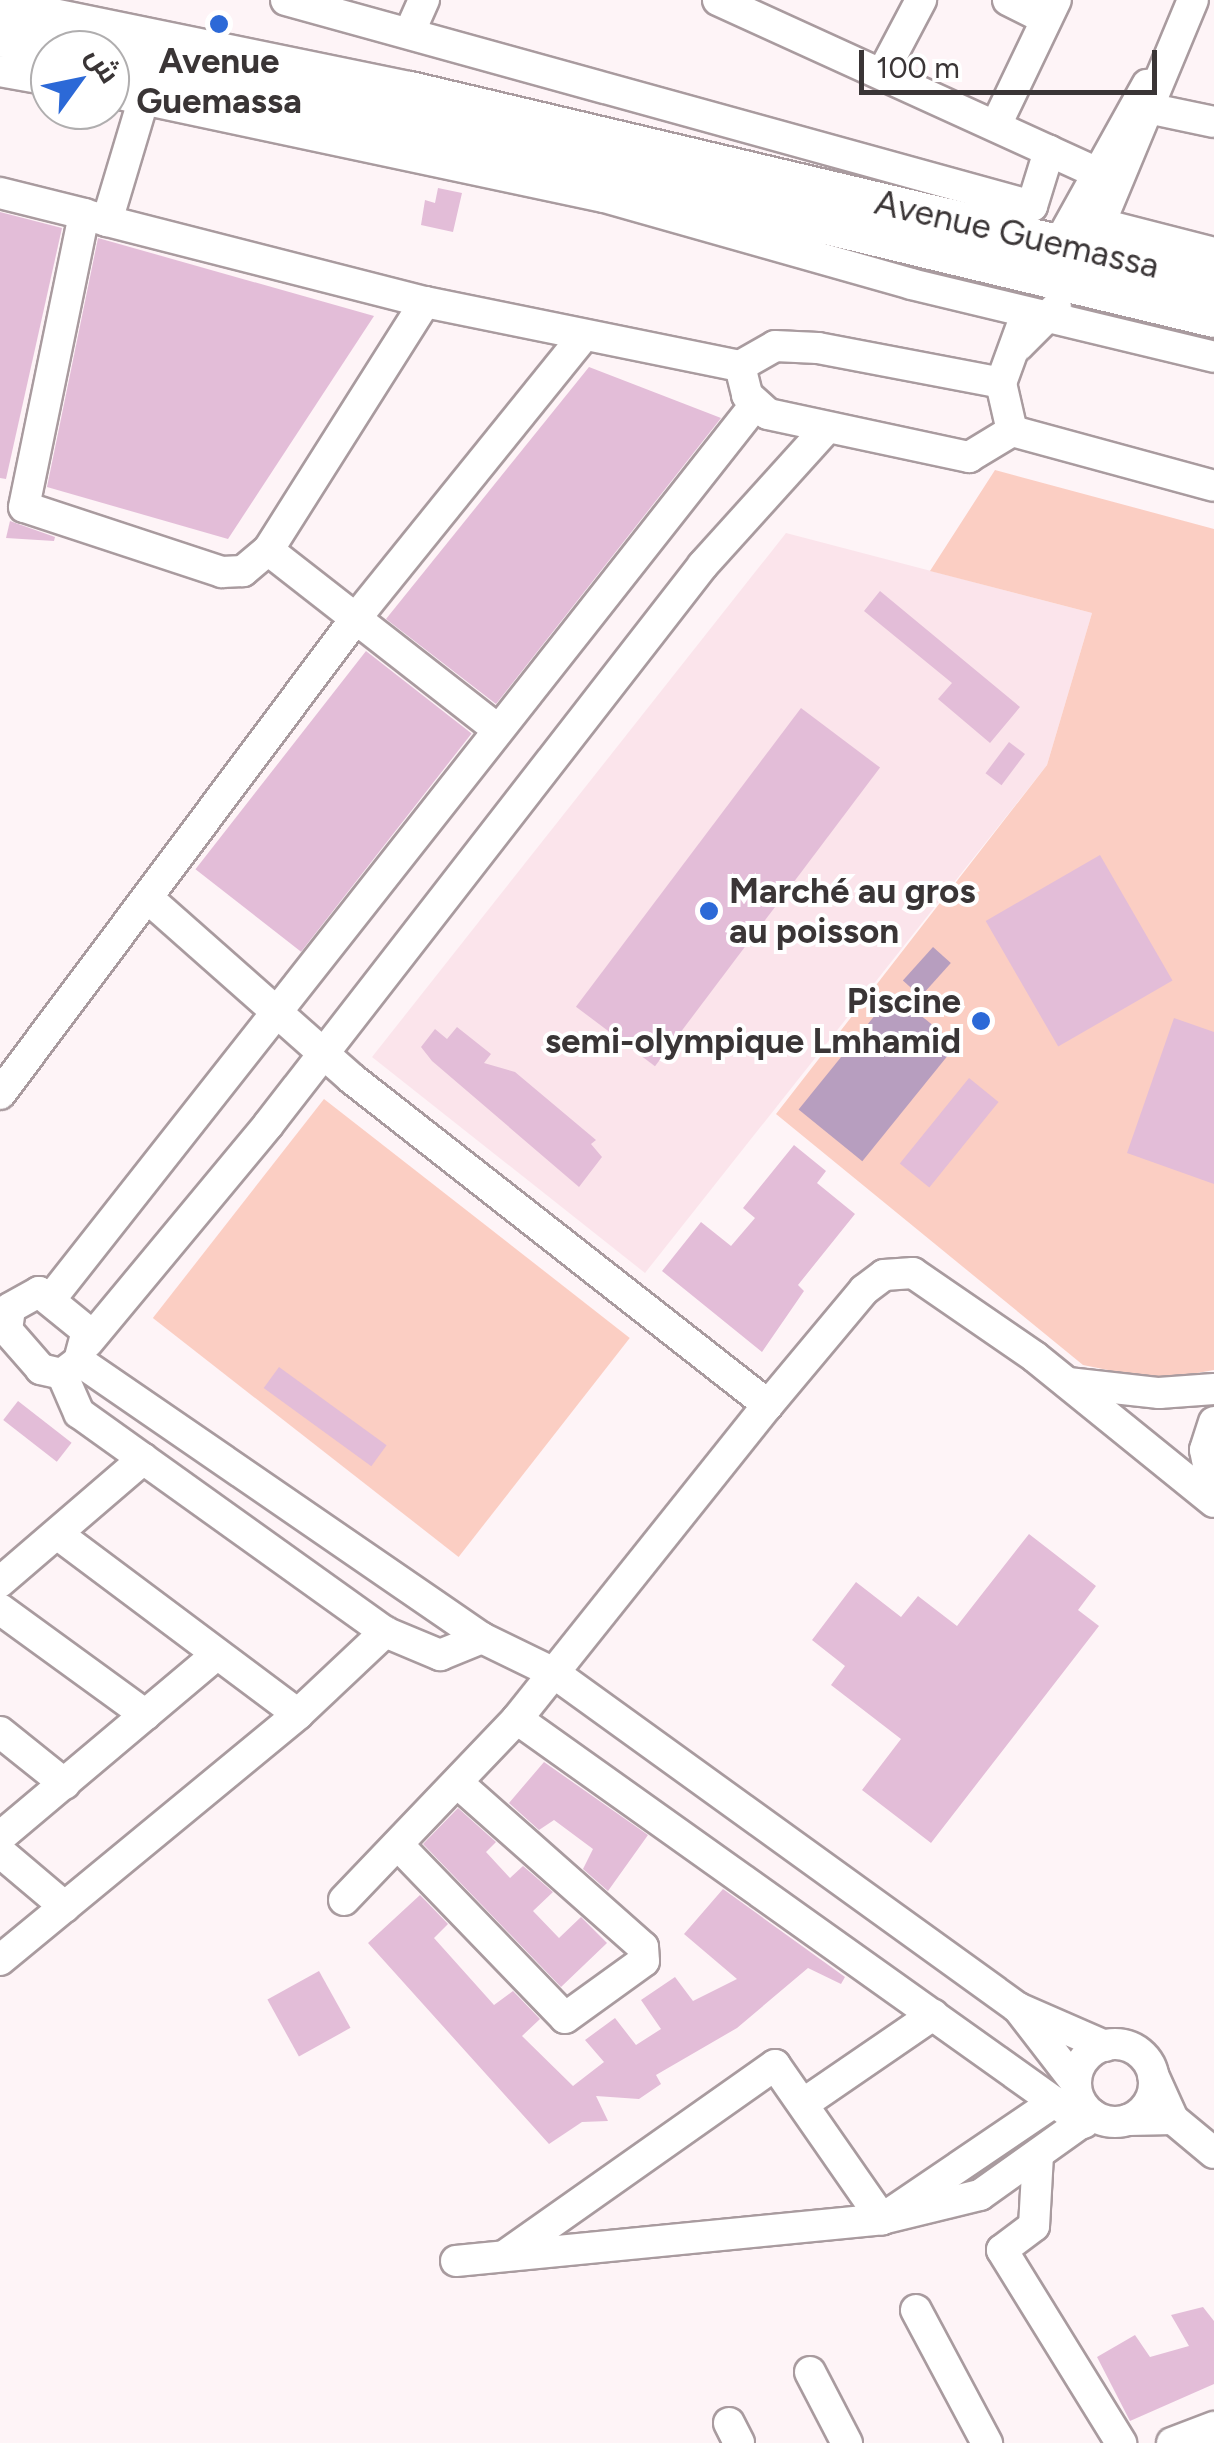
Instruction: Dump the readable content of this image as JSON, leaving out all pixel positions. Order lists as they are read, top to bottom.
{
  "streets": {
    "main road": ["Avenue Guemassa"]
  },
  "places": ["Avenue Guemassa", "Marché au gros au poisson", "Piscine semi-olympique Lmhamid"],
  "scale_bar": "100 m",
  "north": "top right"
}
